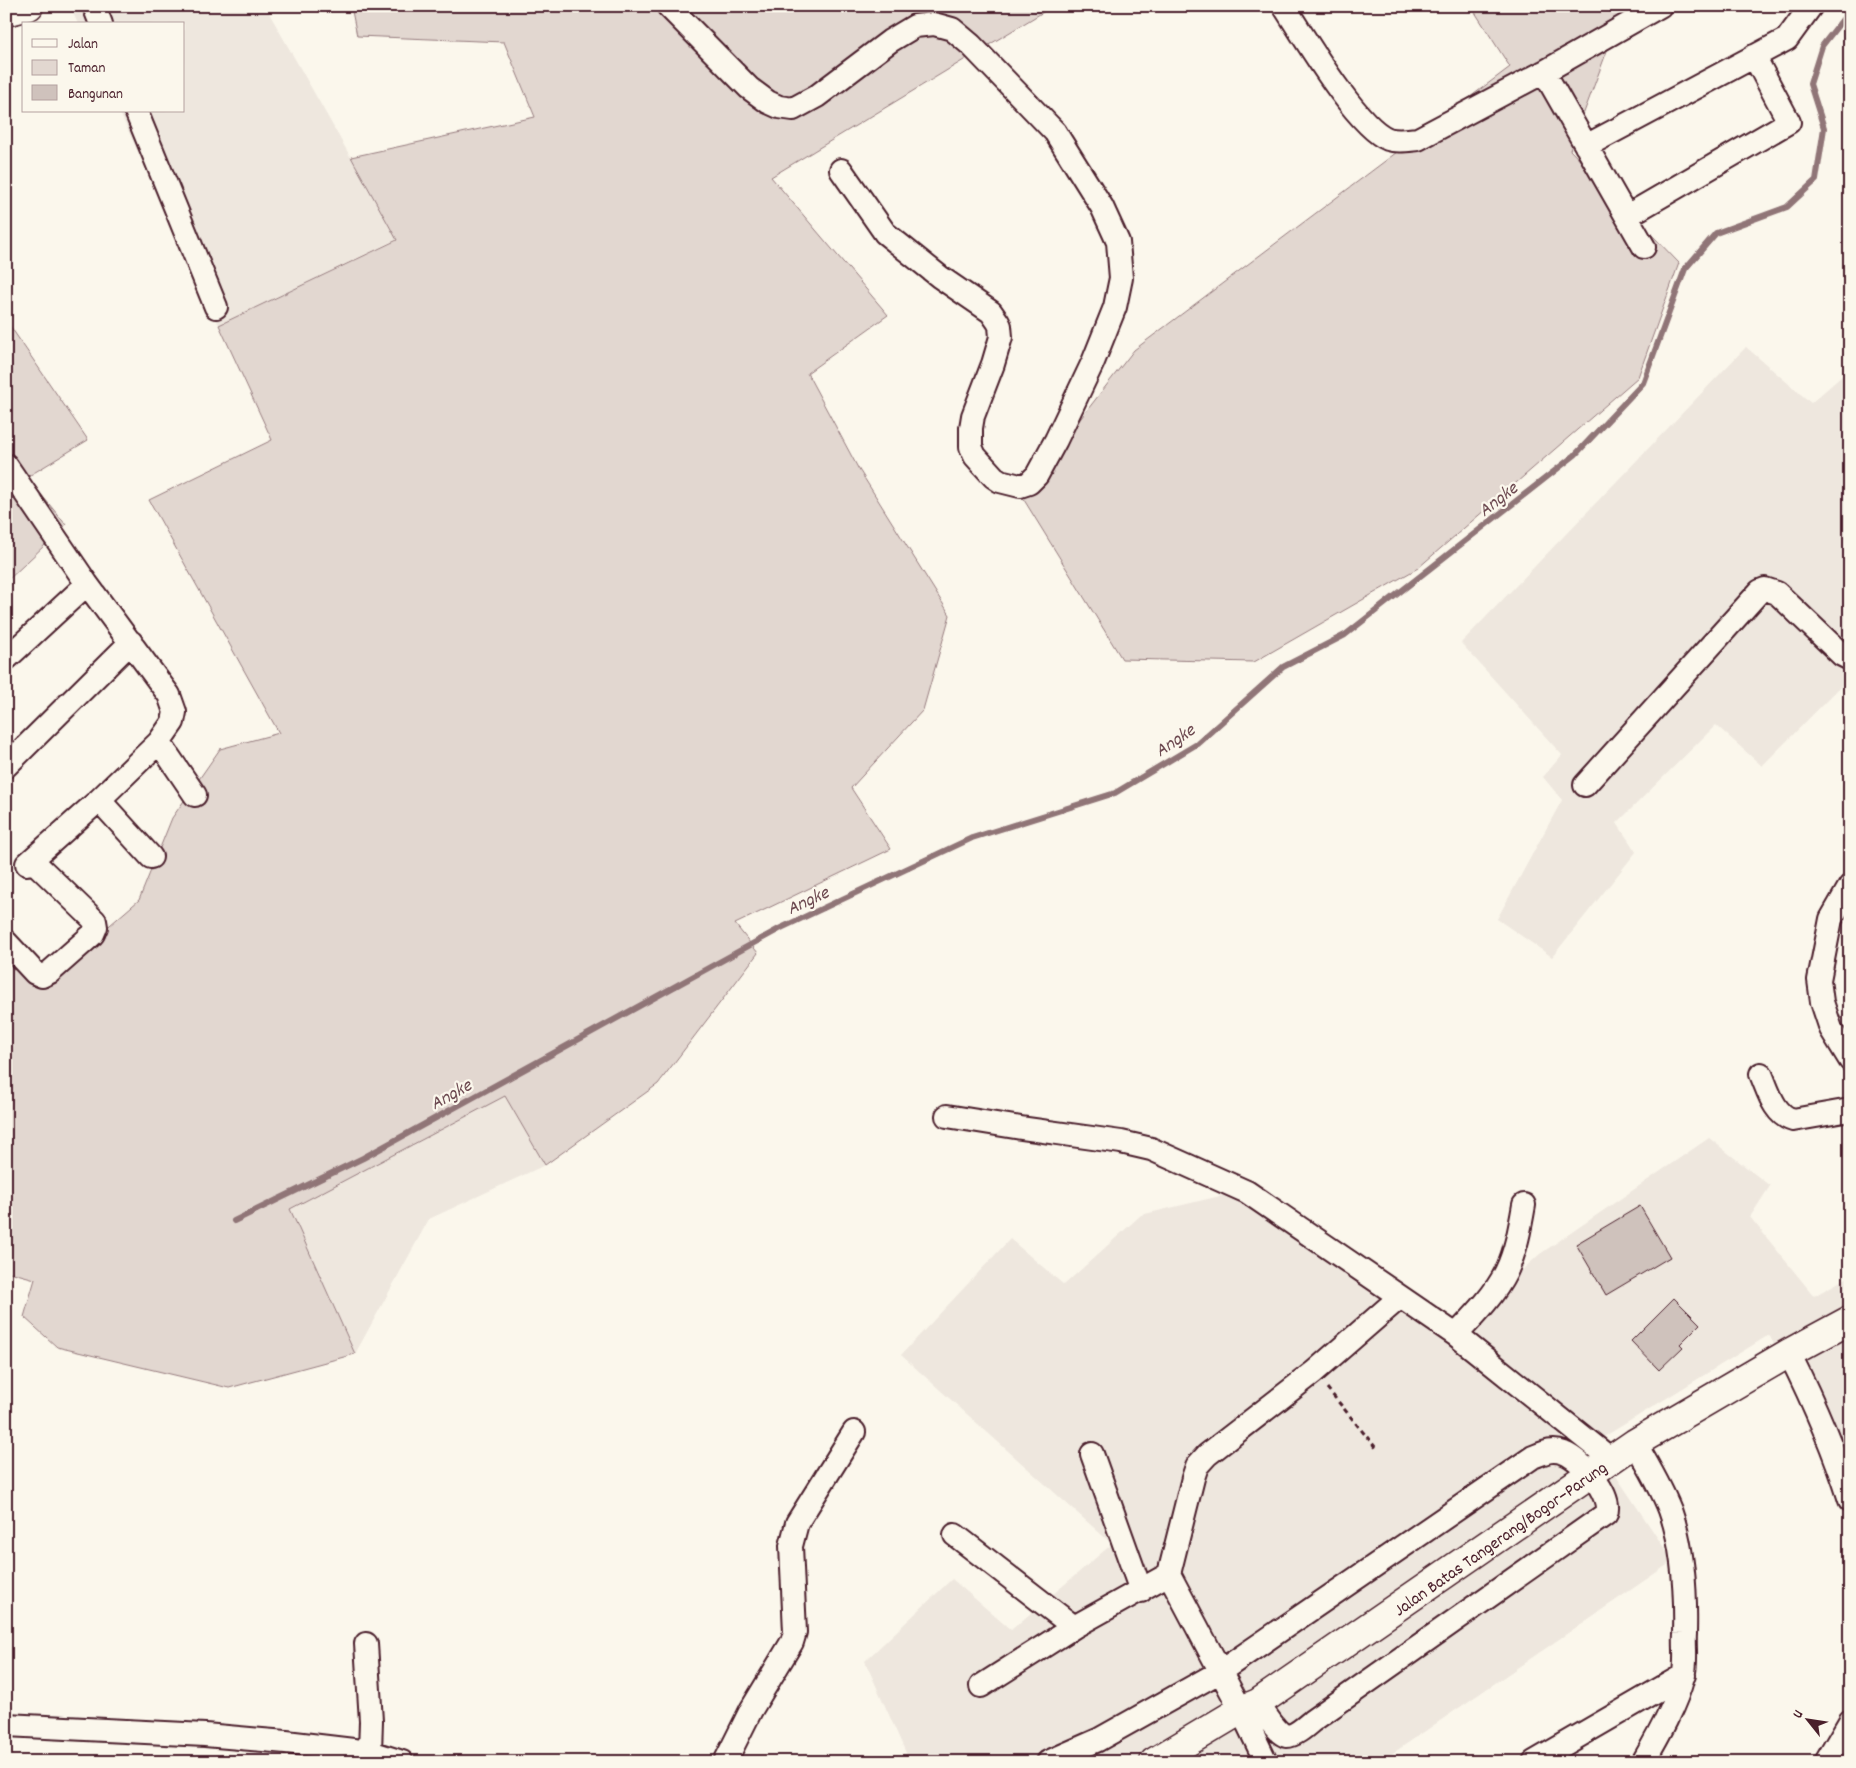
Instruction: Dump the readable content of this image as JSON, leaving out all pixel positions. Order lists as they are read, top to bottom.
{
  "streets": {
    "main road": ["Jalan Batas Tangerang/Bogor–Parung"]
  },
  "water": ["Angke"],
  "legend": ["Jalan", "Taman", "Bangunan"],
  "north": "top left"
}
